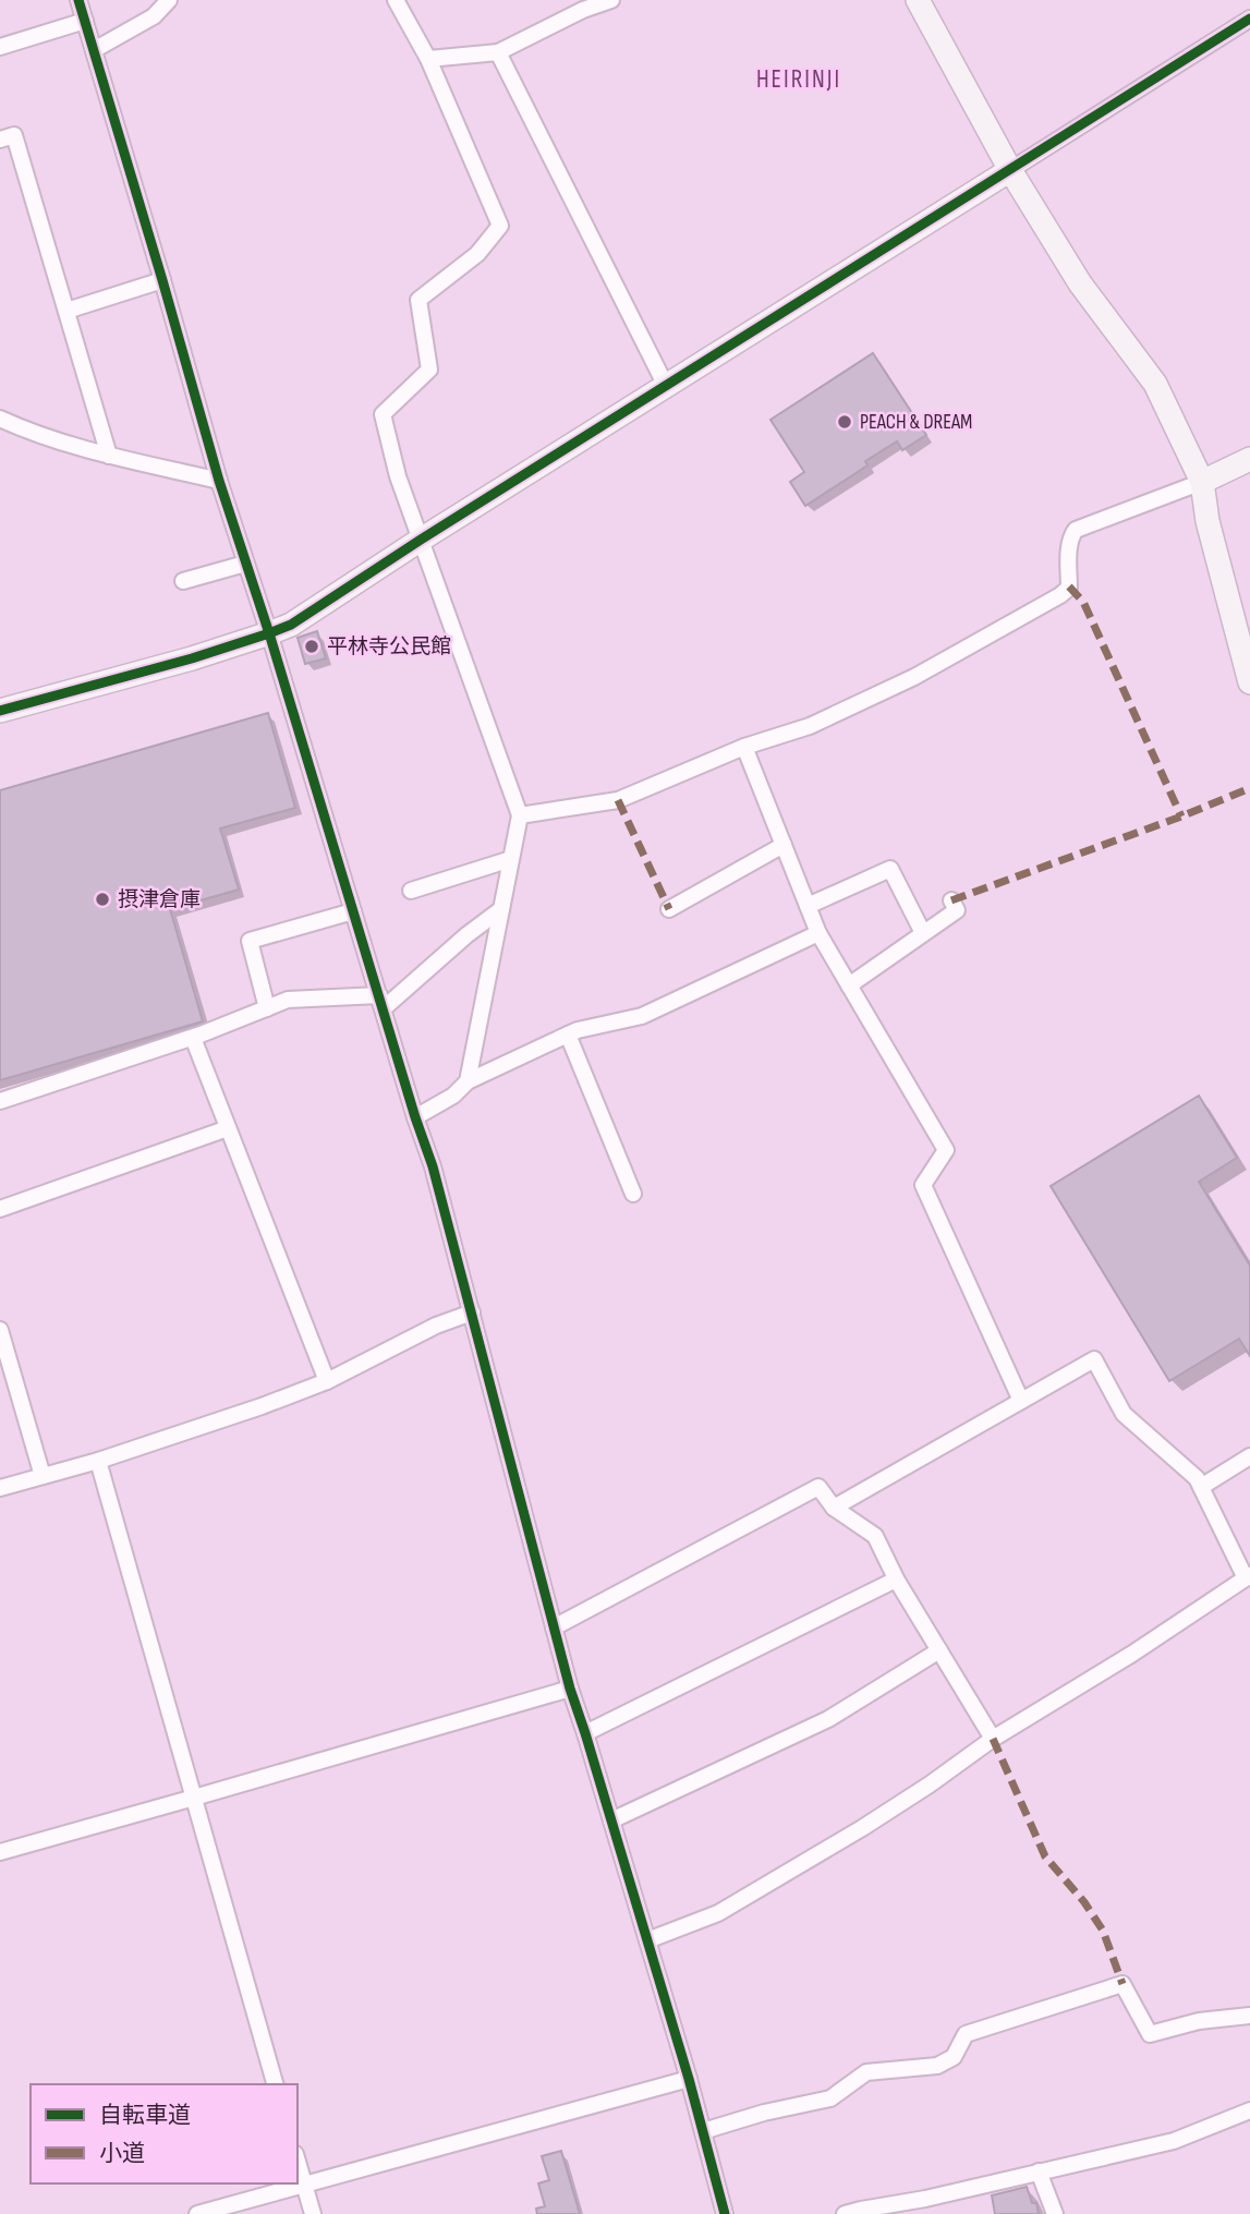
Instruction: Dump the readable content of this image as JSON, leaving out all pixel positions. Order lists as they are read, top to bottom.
{
  "districts": ["HEIRINJI"],
  "places": ["PEACH & DREAM", "平林寺公民館", "摂津倉庫"],
  "legend": ["自転車道", "小道"]
}
